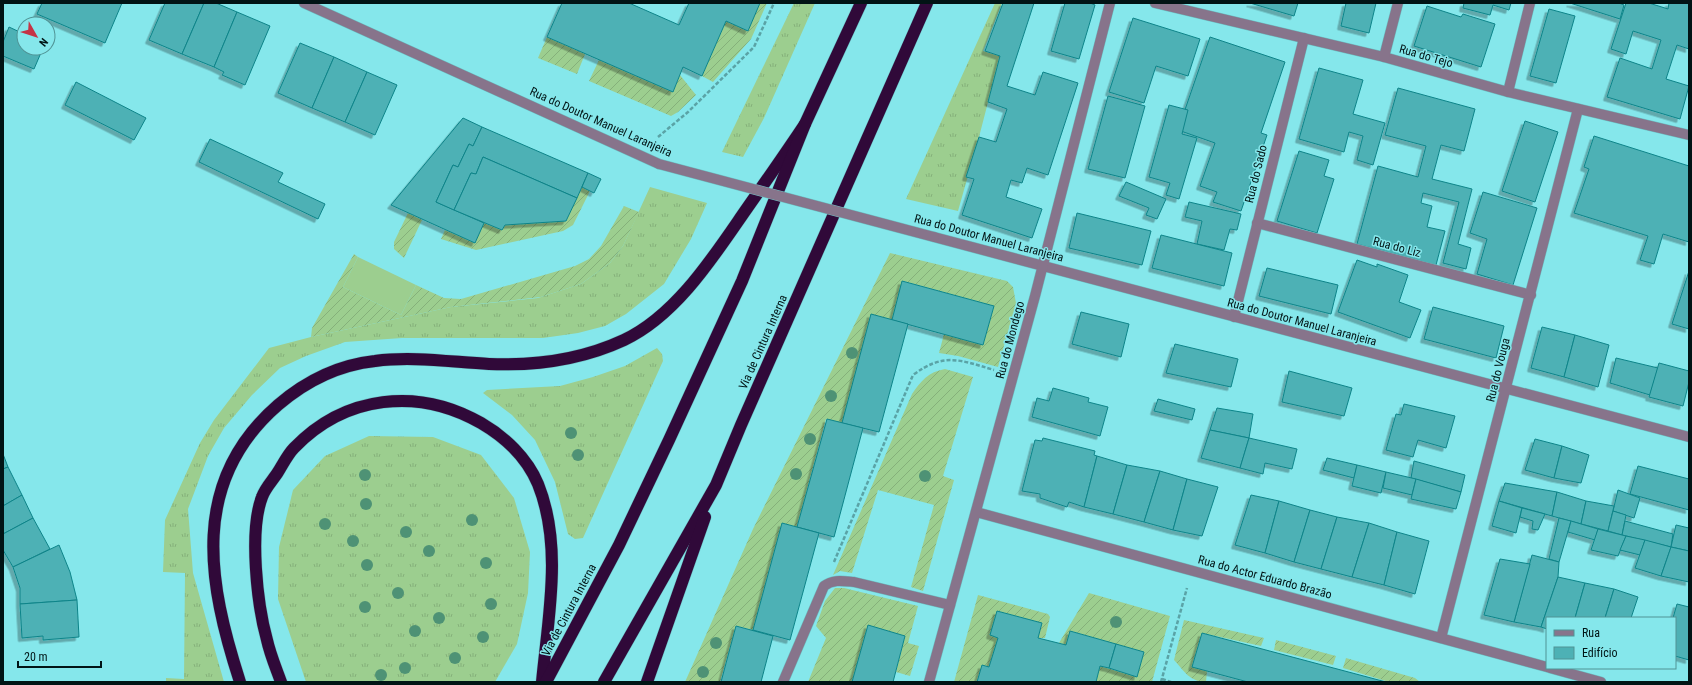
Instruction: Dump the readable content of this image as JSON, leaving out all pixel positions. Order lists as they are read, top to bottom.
{
  "streets": {
    "highway": ["Via de Cintura Interna"],
    "street": [
      "Rua do Tejo",
      "Rua do Doutor Manuel Laranjeira",
      "Rua do Sado",
      "Rua do Liz",
      "Rua do Mondego",
      "Rua do Vouga",
      "Rua do Actor Eduardo Brazão"
    ]
  },
  "crossings": [
    ["Rua do Tejo", "Rua do Sado"],
    ["Rua do Tejo", "Rua do Vouga"],
    ["Rua do Doutor Manuel Laranjeira", "Rua do Sado"],
    ["Rua do Doutor Manuel Laranjeira", "Rua do Mondego"],
    ["Rua do Doutor Manuel Laranjeira", "Rua do Vouga"],
    ["Rua do Sado", "Rua do Liz"],
    ["Rua do Liz", "Rua do Vouga"],
    ["Rua do Mondego", "Rua do Actor Eduardo Brazão"],
    ["Rua do Vouga", "Rua do Actor Eduardo Brazão"]
  ],
  "legend": ["Rua", "Edifício"],
  "scale_bar": "20 m",
  "north": "bottom right"
}
